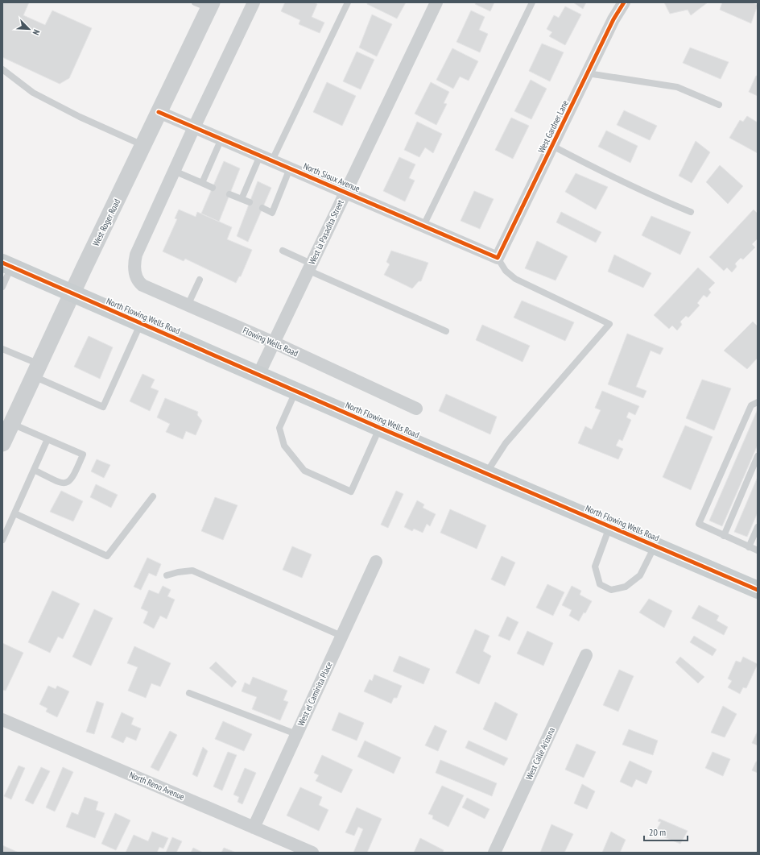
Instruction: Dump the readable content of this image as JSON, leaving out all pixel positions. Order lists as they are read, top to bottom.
{
  "streets": {
    "main road": ["North Flowing Wells Road"],
    "street": [
      "West Gardner Lane",
      "North Sioux Avenue",
      "West Roger Road",
      "West la Pasadita Street",
      "Flowing Wells Road",
      "West el Caminita Place",
      "West Calle Arizona",
      "North Reno Avenue"
    ]
  },
  "crossings": [
    ["West Gardner Lane", "North Sioux Avenue"],
    ["North Sioux Avenue", "West Roger Road"],
    ["North Sioux Avenue", "West la Pasadita Street"],
    ["West Roger Road", "North Flowing Wells Road"],
    ["West la Pasadita Street", "North Flowing Wells Road"],
    ["West la Pasadita Street", "Flowing Wells Road"],
    ["West el Caminita Place", "North Reno Avenue"]
  ],
  "scale_bar": "20 m",
  "north": "bottom right"
}
